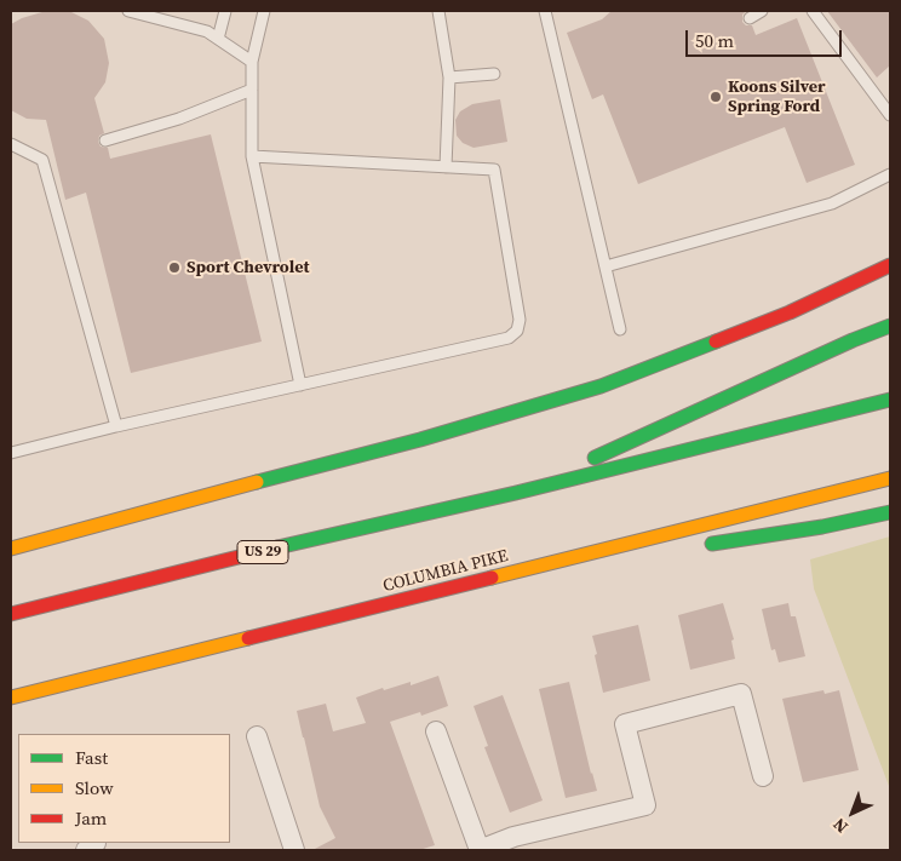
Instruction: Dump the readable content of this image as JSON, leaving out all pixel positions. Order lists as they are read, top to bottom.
{
  "streets": {
    "highway": ["US 29", "COLUMBIA PIKE"]
  },
  "places": ["Koons Silver Spring Ford", "Sport Chevrolet"],
  "legend": ["Fast", "Slow", "Jam"],
  "scale_bar": "50 m",
  "north": "bottom left"
}
